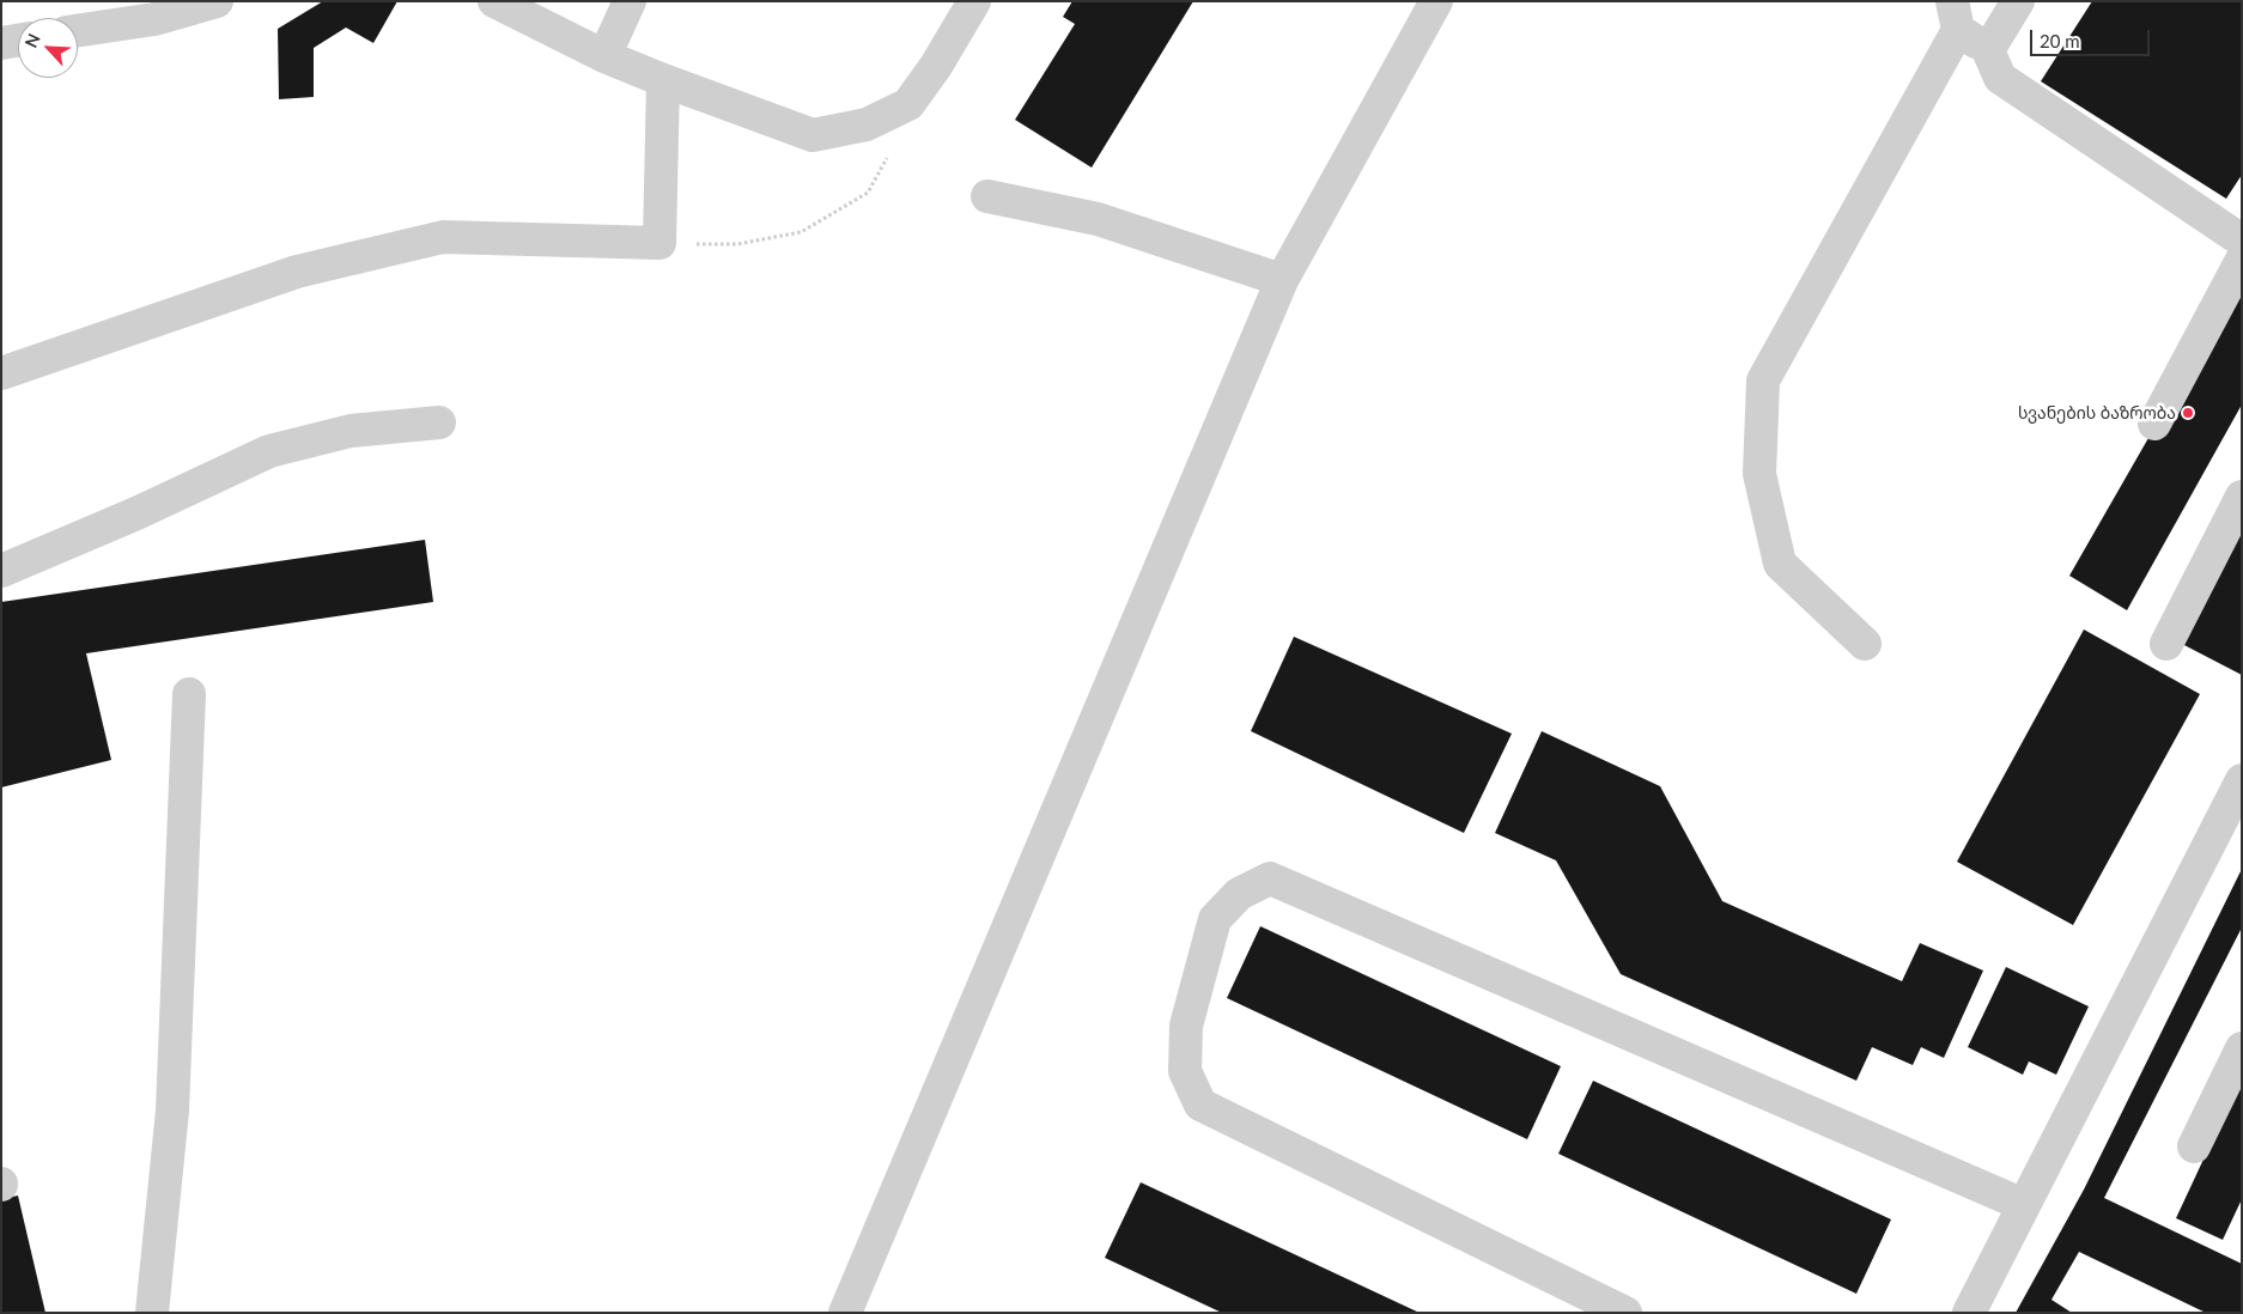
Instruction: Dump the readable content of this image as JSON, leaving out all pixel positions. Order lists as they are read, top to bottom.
{
  "places": ["სვანების ბაზრობა"],
  "scale_bar": "20 m",
  "north": "top left"
}
